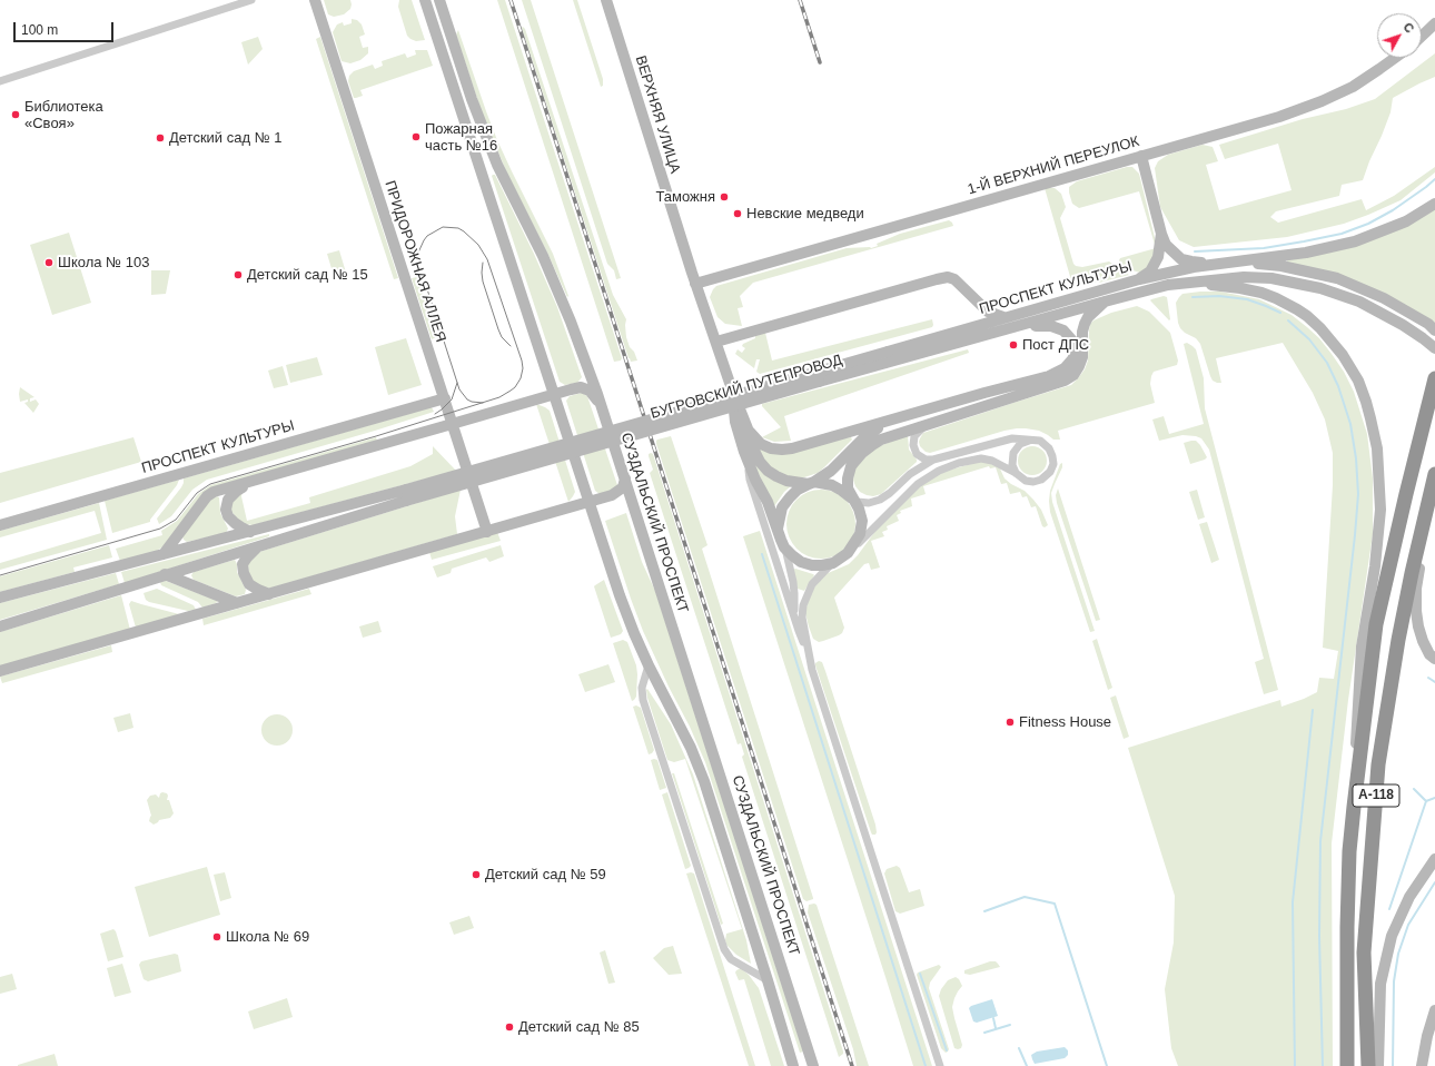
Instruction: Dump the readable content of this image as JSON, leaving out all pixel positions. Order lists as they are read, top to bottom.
{
  "streets": {
    "highway": ["А-118"],
    "main road": [
      "ВЕРХНЯЯ УЛИЦА",
      "1-Й ВЕРХНИЙ ПЕРЕУЛОК",
      "ПРИДОРОЖНАЯ АЛЛЕЯ",
      "ПРОСПЕКТ КУЛЬТУРЫ",
      "БУГРОВСКИЙ ПУТЕПРОВОД",
      "СУЗДАЛЬСКИЙ ПРОСПЕКТ"
    ]
  },
  "crossings": [
    ["ВЕРХНЯЯ УЛИЦА", "1-Й ВЕРХНИЙ ПЕРЕУЛОК"],
    ["ПРИДОРОЖНАЯ АЛЛЕЯ", "ПРОСПЕКТ КУЛЬТУРЫ"],
    ["ПРОСПЕКТ КУЛЬТУРЫ", "БУГРОВСКИЙ ПУТЕПРОВОД"]
  ],
  "places": [
    "Библиотека «Своя»",
    "Пожарная часть №16",
    "Детский сад № 1",
    "Таможня",
    "Невские медведи",
    "Школа № 103",
    "Детский сад № 15",
    "Пост ДПС",
    "Fitness House",
    "Детский сад № 59",
    "Школа № 69",
    "Детский сад № 85"
  ],
  "scale_bar": "100 m",
  "north": "top right"
}
